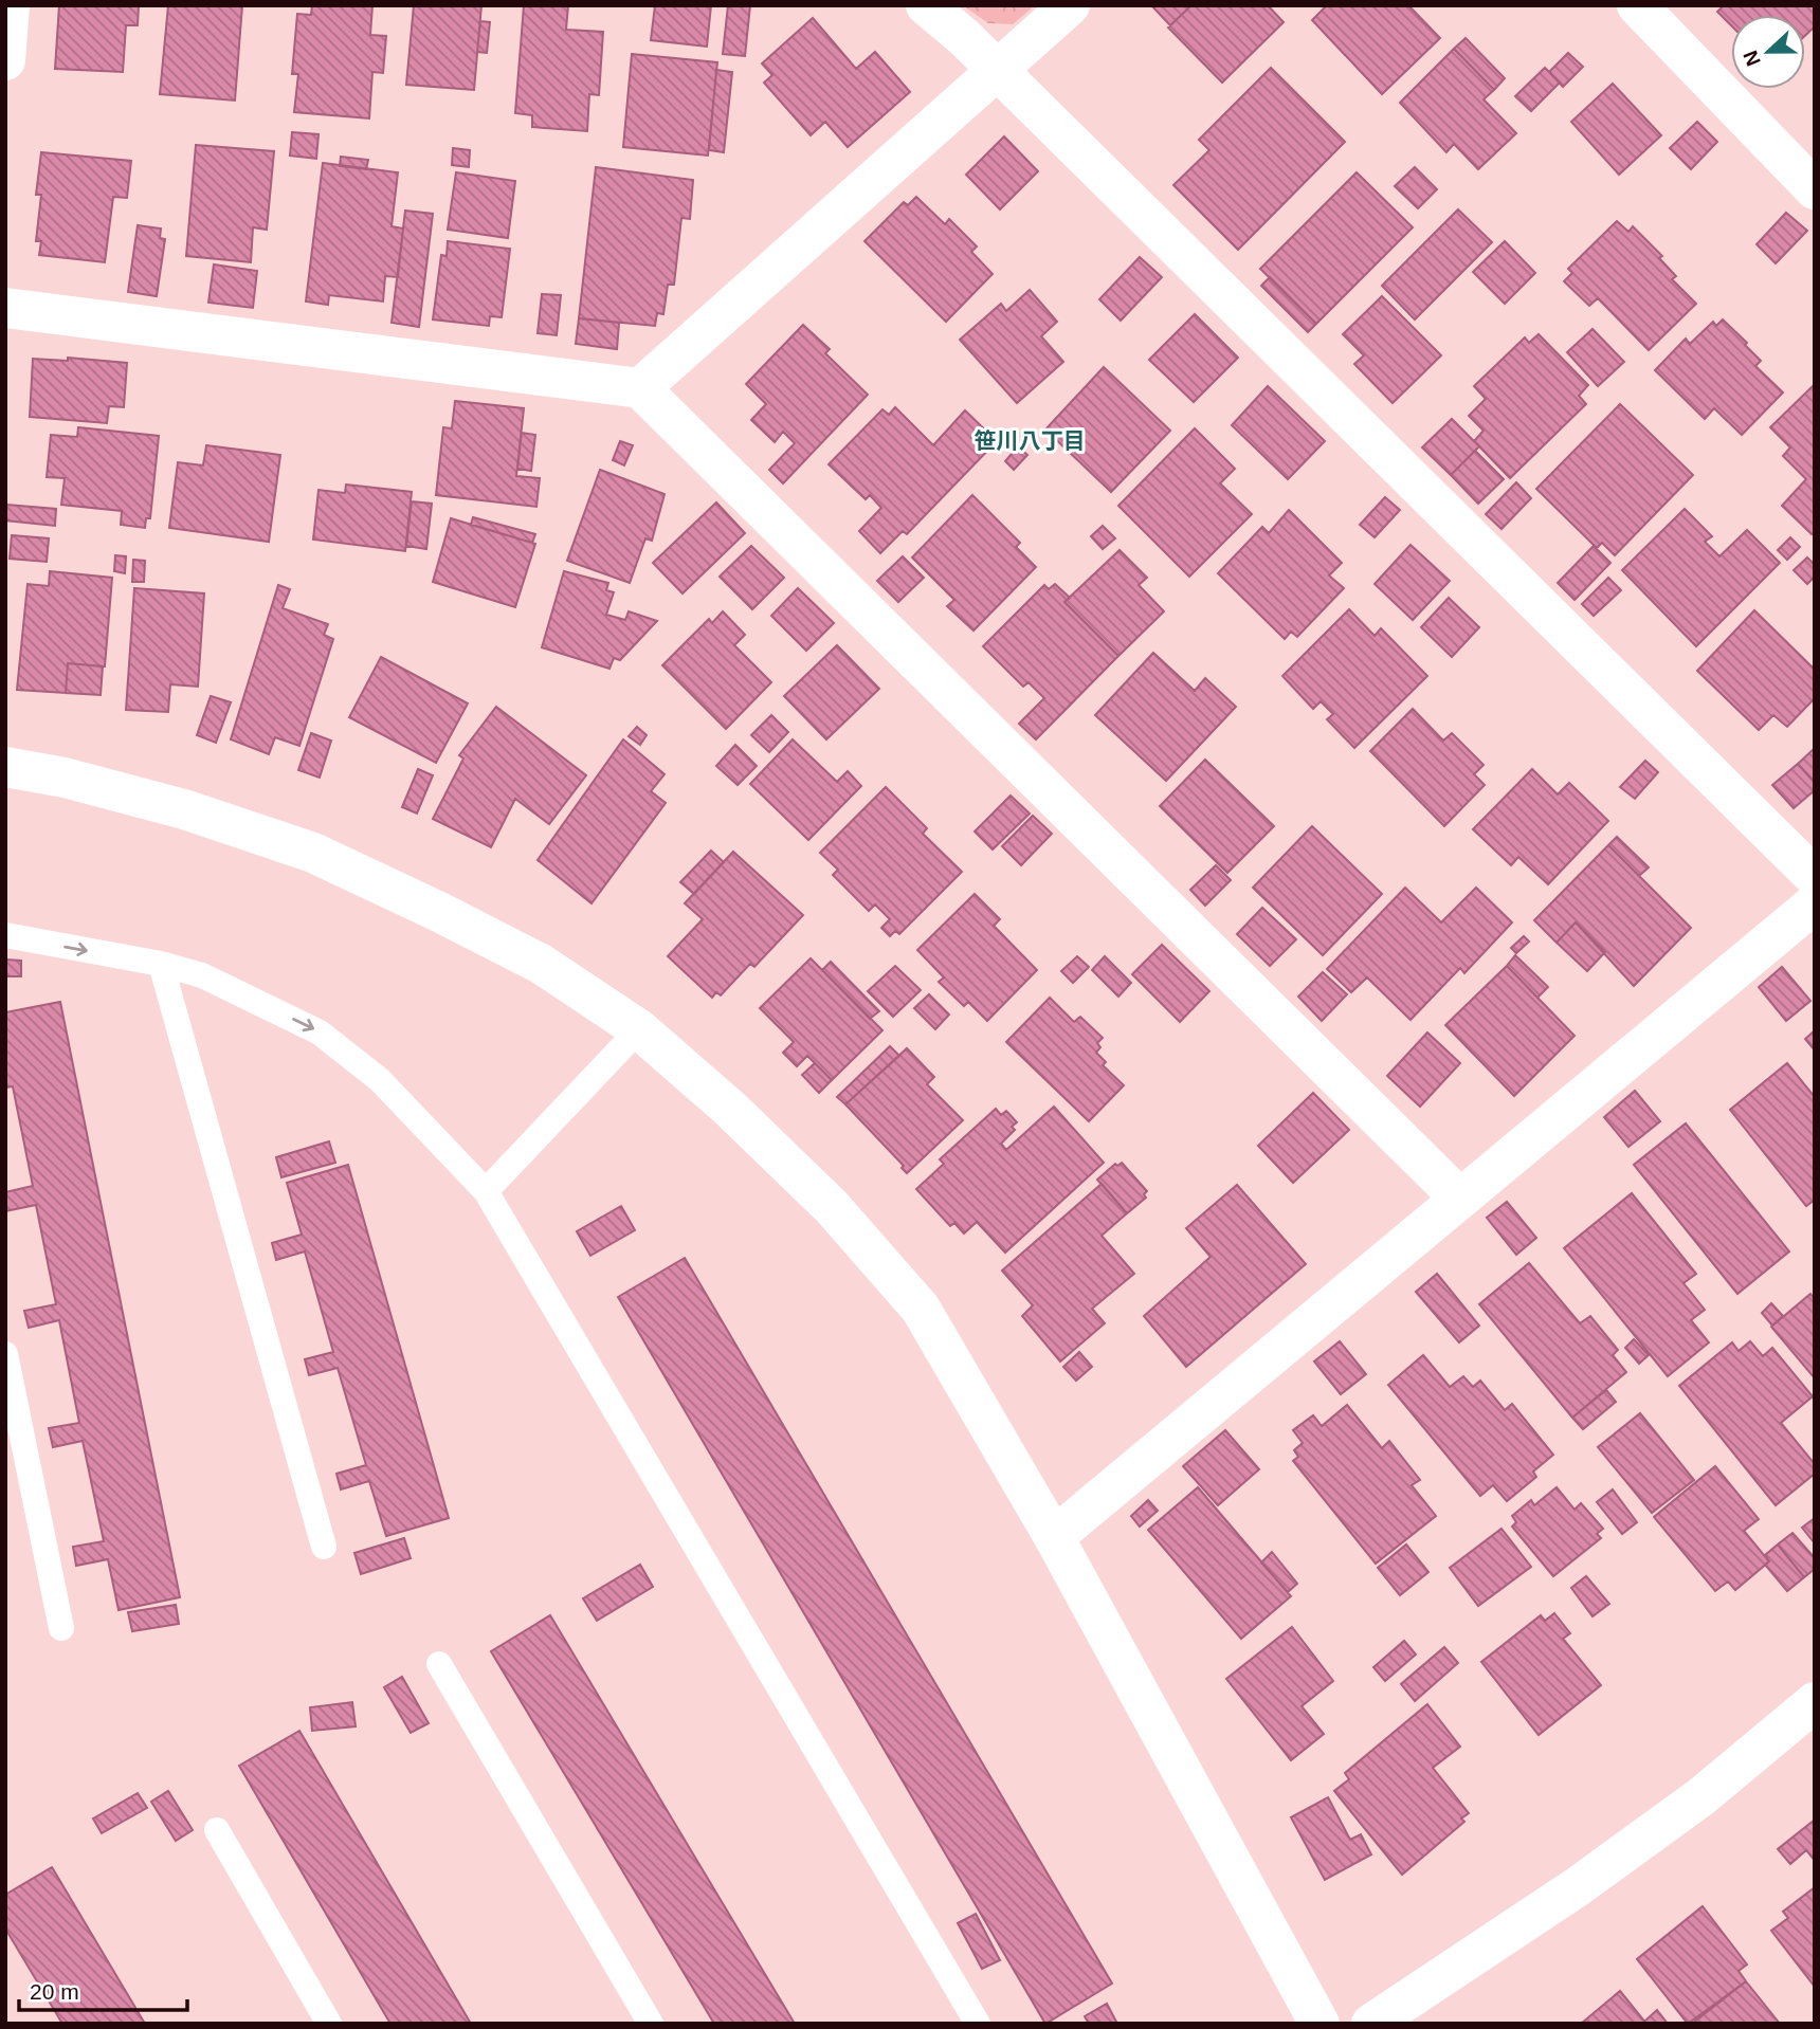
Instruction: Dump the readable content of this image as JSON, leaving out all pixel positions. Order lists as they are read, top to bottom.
{
  "districts": ["笹川八丁目"],
  "scale_bar": "20 m",
  "north": "left"
}
